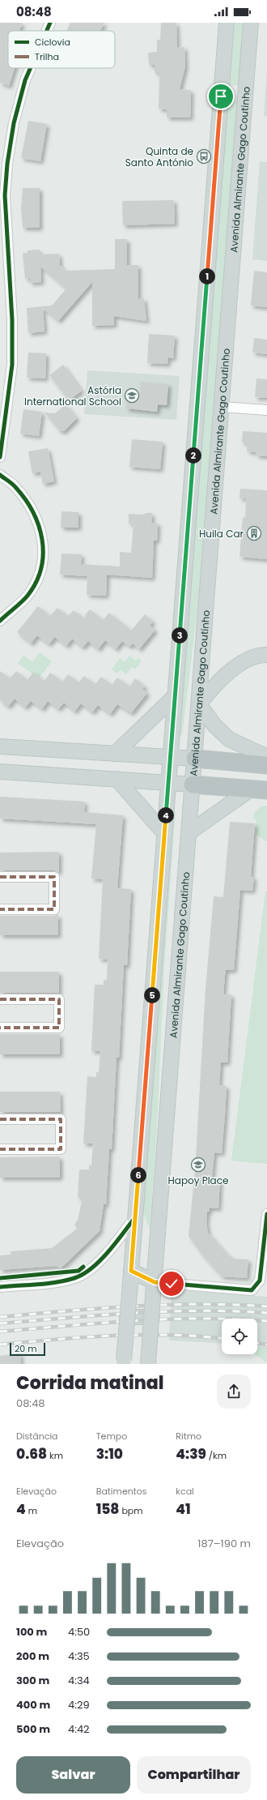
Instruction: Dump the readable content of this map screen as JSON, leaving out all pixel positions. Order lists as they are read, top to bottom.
{
  "streets": {
    "main road": ["Avenida Almirante Gago Coutinho"]
  },
  "places": {
    "bus stop": ["Quinta de Santo António"],
    "school or university": ["Astória International School", "Hapoy Place"],
    "building": ["Huila Car"]
  },
  "legend": ["Ciclovia", "Trilha"],
  "scale_bar": "20 m",
  "page": {
    "status": "08:48",
    "pins": [
      "1",
      "2",
      "3",
      "4",
      "5",
      "6"
    ],
    "scale": "20 m",
    "heading": ["Corrida matinal", "08:48"],
    "stats": [
      ["Distância", "0.68 km"],
      ["Tempo", "3:10"],
      ["Ritmo", "4:39 /km"],
      ["Elevação", "4 m"],
      ["Batimentos", "158 bpm"],
      ["kcal", "41"]
    ],
    "chart": ["Elevação", "187–190 m"],
    "list": [
      {
        "name": "100 m",
        "note": "4:50"
      },
      {
        "name": "200 m",
        "note": "4:35"
      },
      {
        "name": "300 m",
        "note": "4:34"
      },
      {
        "name": "400 m",
        "note": "4:29"
      },
      {
        "name": "500 m",
        "note": "4:42"
      }
    ],
    "buttons": ["Salvar", "Compartilhar"]
  }
}
